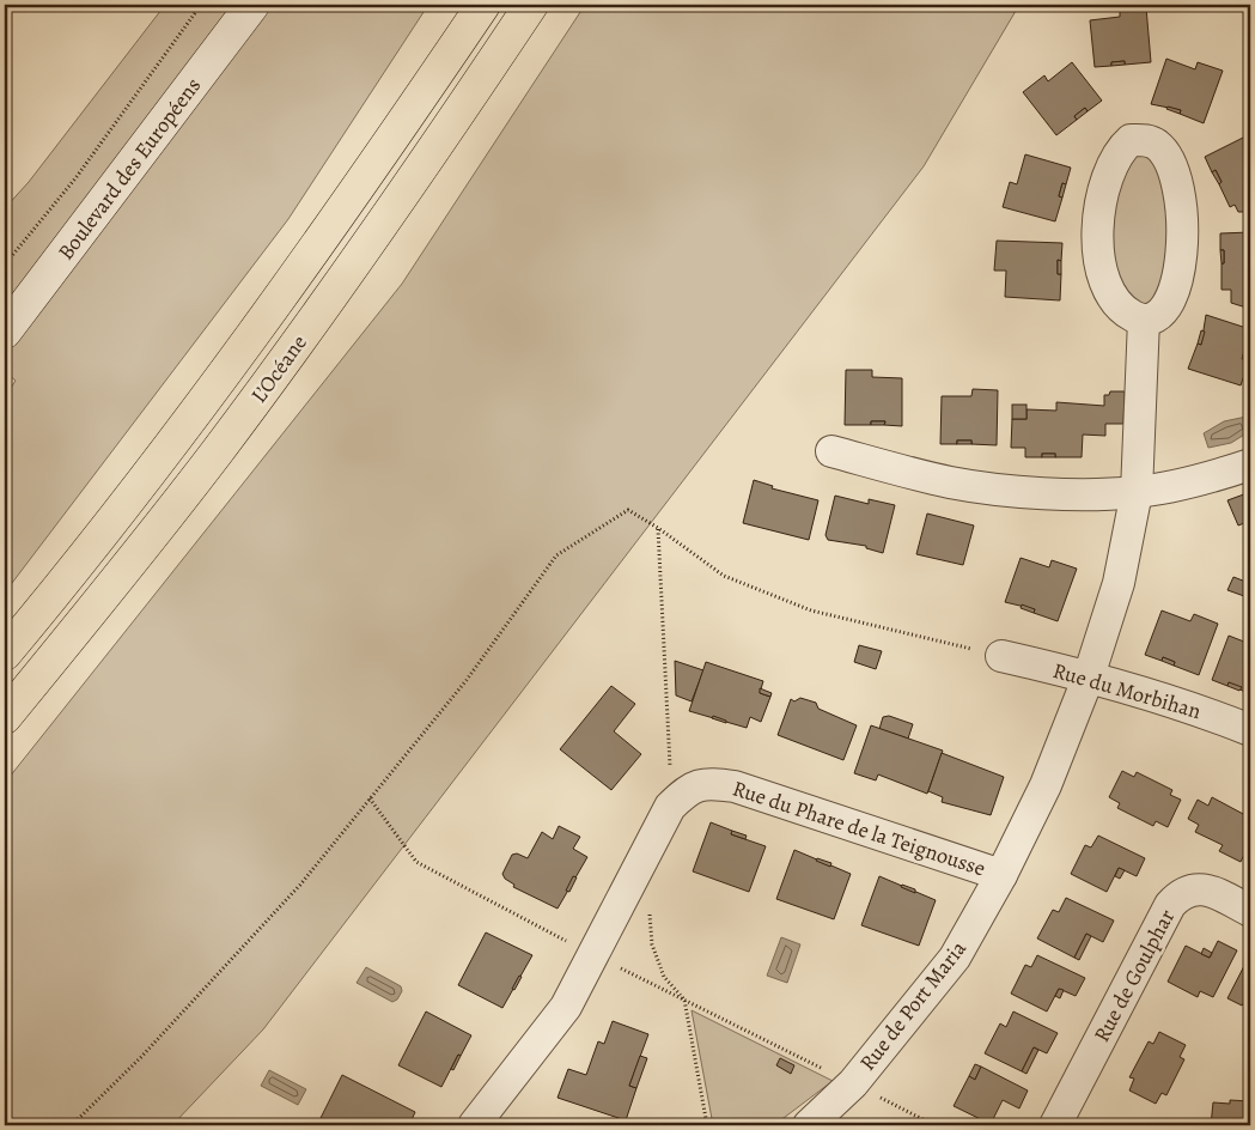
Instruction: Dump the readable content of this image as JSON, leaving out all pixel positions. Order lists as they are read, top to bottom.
{
  "streets": {
    "highway": ["L’Océane"],
    "street": [
      "Boulevard des Européens",
      "Rue du Morbihan",
      "Rue du Phare de la Teignousse",
      "Rue de Goulphar",
      "Rue de Port Maria"
    ]
  },
  "crossings": [
    ["Rue du Morbihan", "Rue de Port Maria"],
    ["Rue du Phare de la Teignousse", "Rue de Port Maria"]
  ]
}
